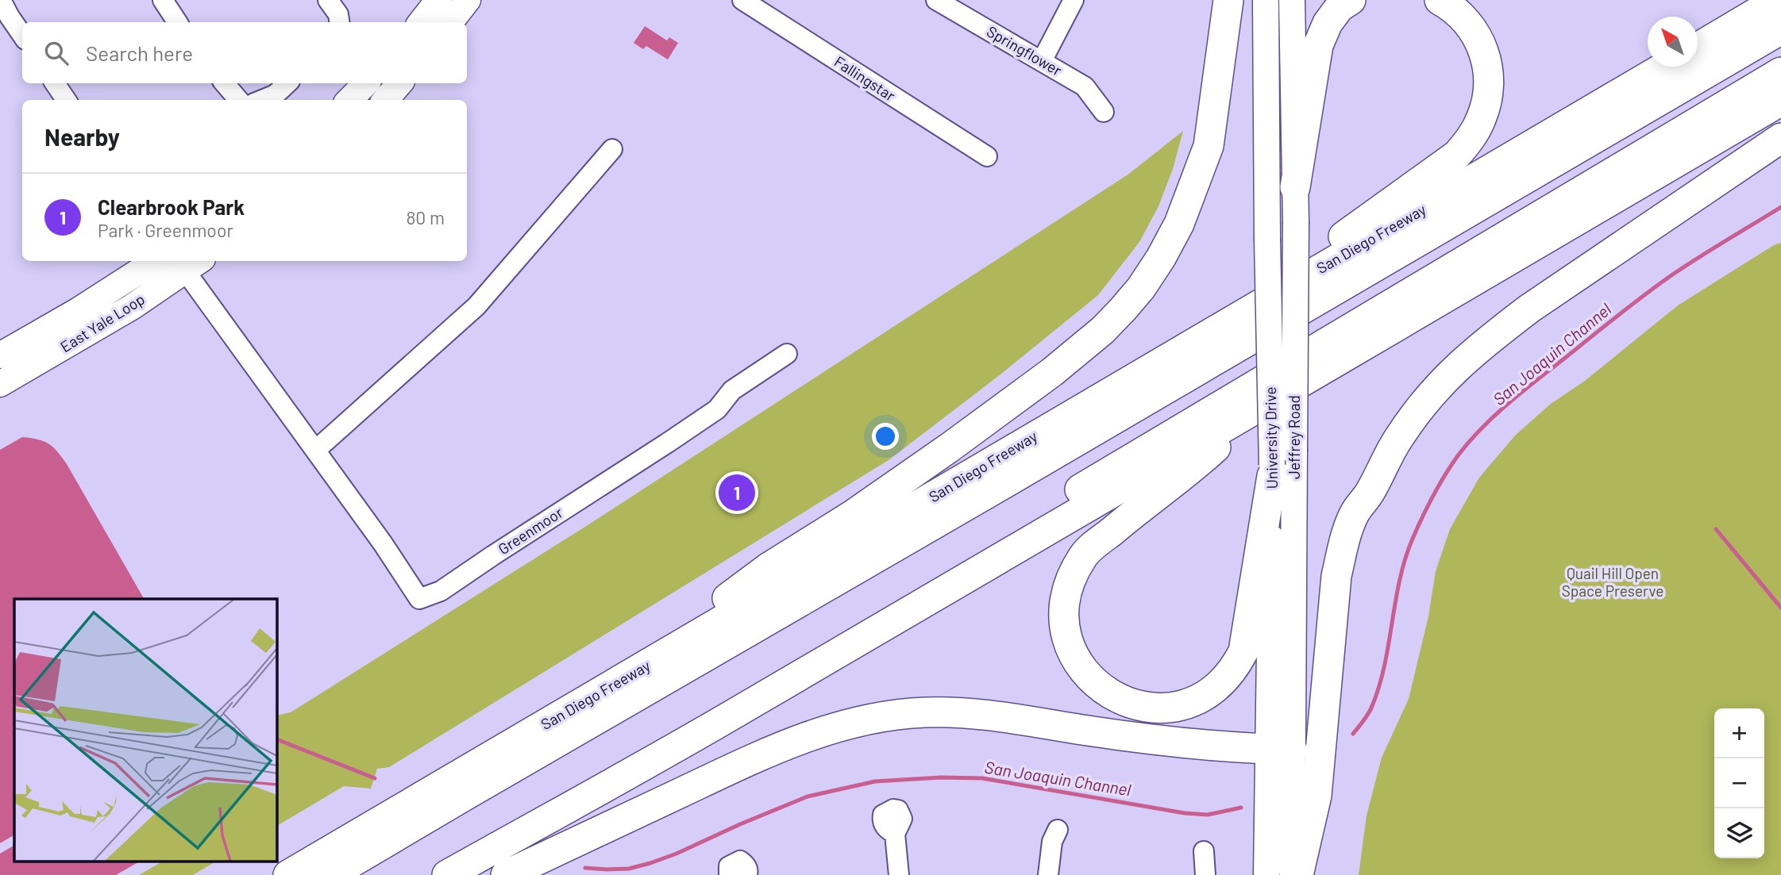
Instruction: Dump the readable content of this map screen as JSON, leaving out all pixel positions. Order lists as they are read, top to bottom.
{
  "streets": {
    "highway": ["San Diego Freeway"],
    "main road": ["East Yale Loop", "Jeffrey Road", "University Drive"],
    "street": ["Springflower", "Fallingstar", "Greenmoor"]
  },
  "crossings": [
    ["East Yale Loop", "Greenmoor"],
    ["Jeffrey Road", "University Drive"]
  ],
  "water": ["San Joaquin Channel"],
  "parks": ["Quail Hill Open Space Preserve"],
  "north": "top left",
  "page": {
    "search": "Search here",
    "heading": "Nearby",
    "list": [
      {
        "mark": "1",
        "name": "Clearbrook Park",
        "note": "Park · Greenmoor",
        "value": "80 m"
      }
    ],
    "pins": "1",
    "map_buttons": ["+", "−"]
  }
}
